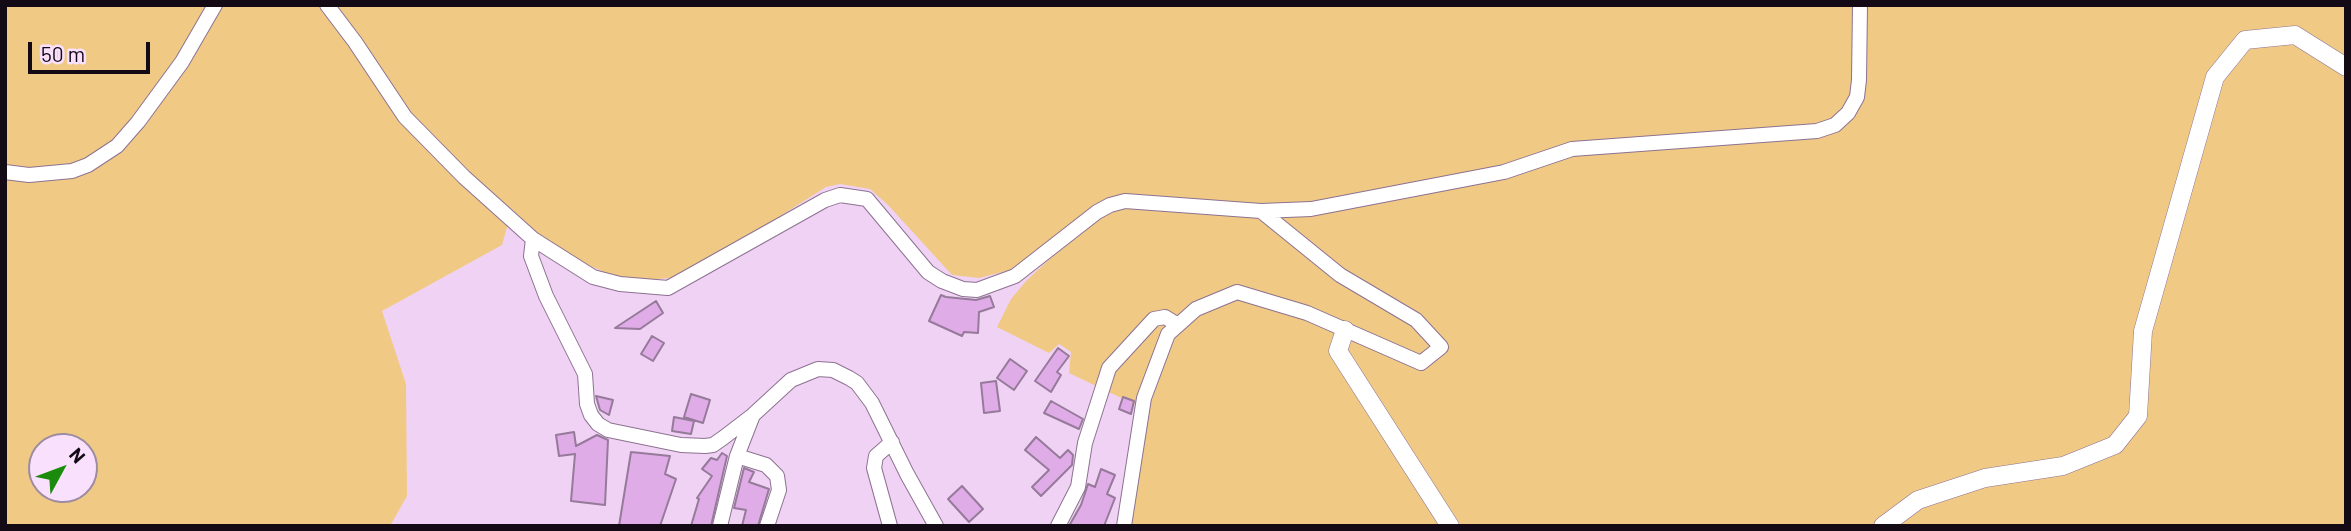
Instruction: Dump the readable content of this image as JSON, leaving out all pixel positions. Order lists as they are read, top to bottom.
{
  "scale_bar": "50 m",
  "north": "top right"
}
